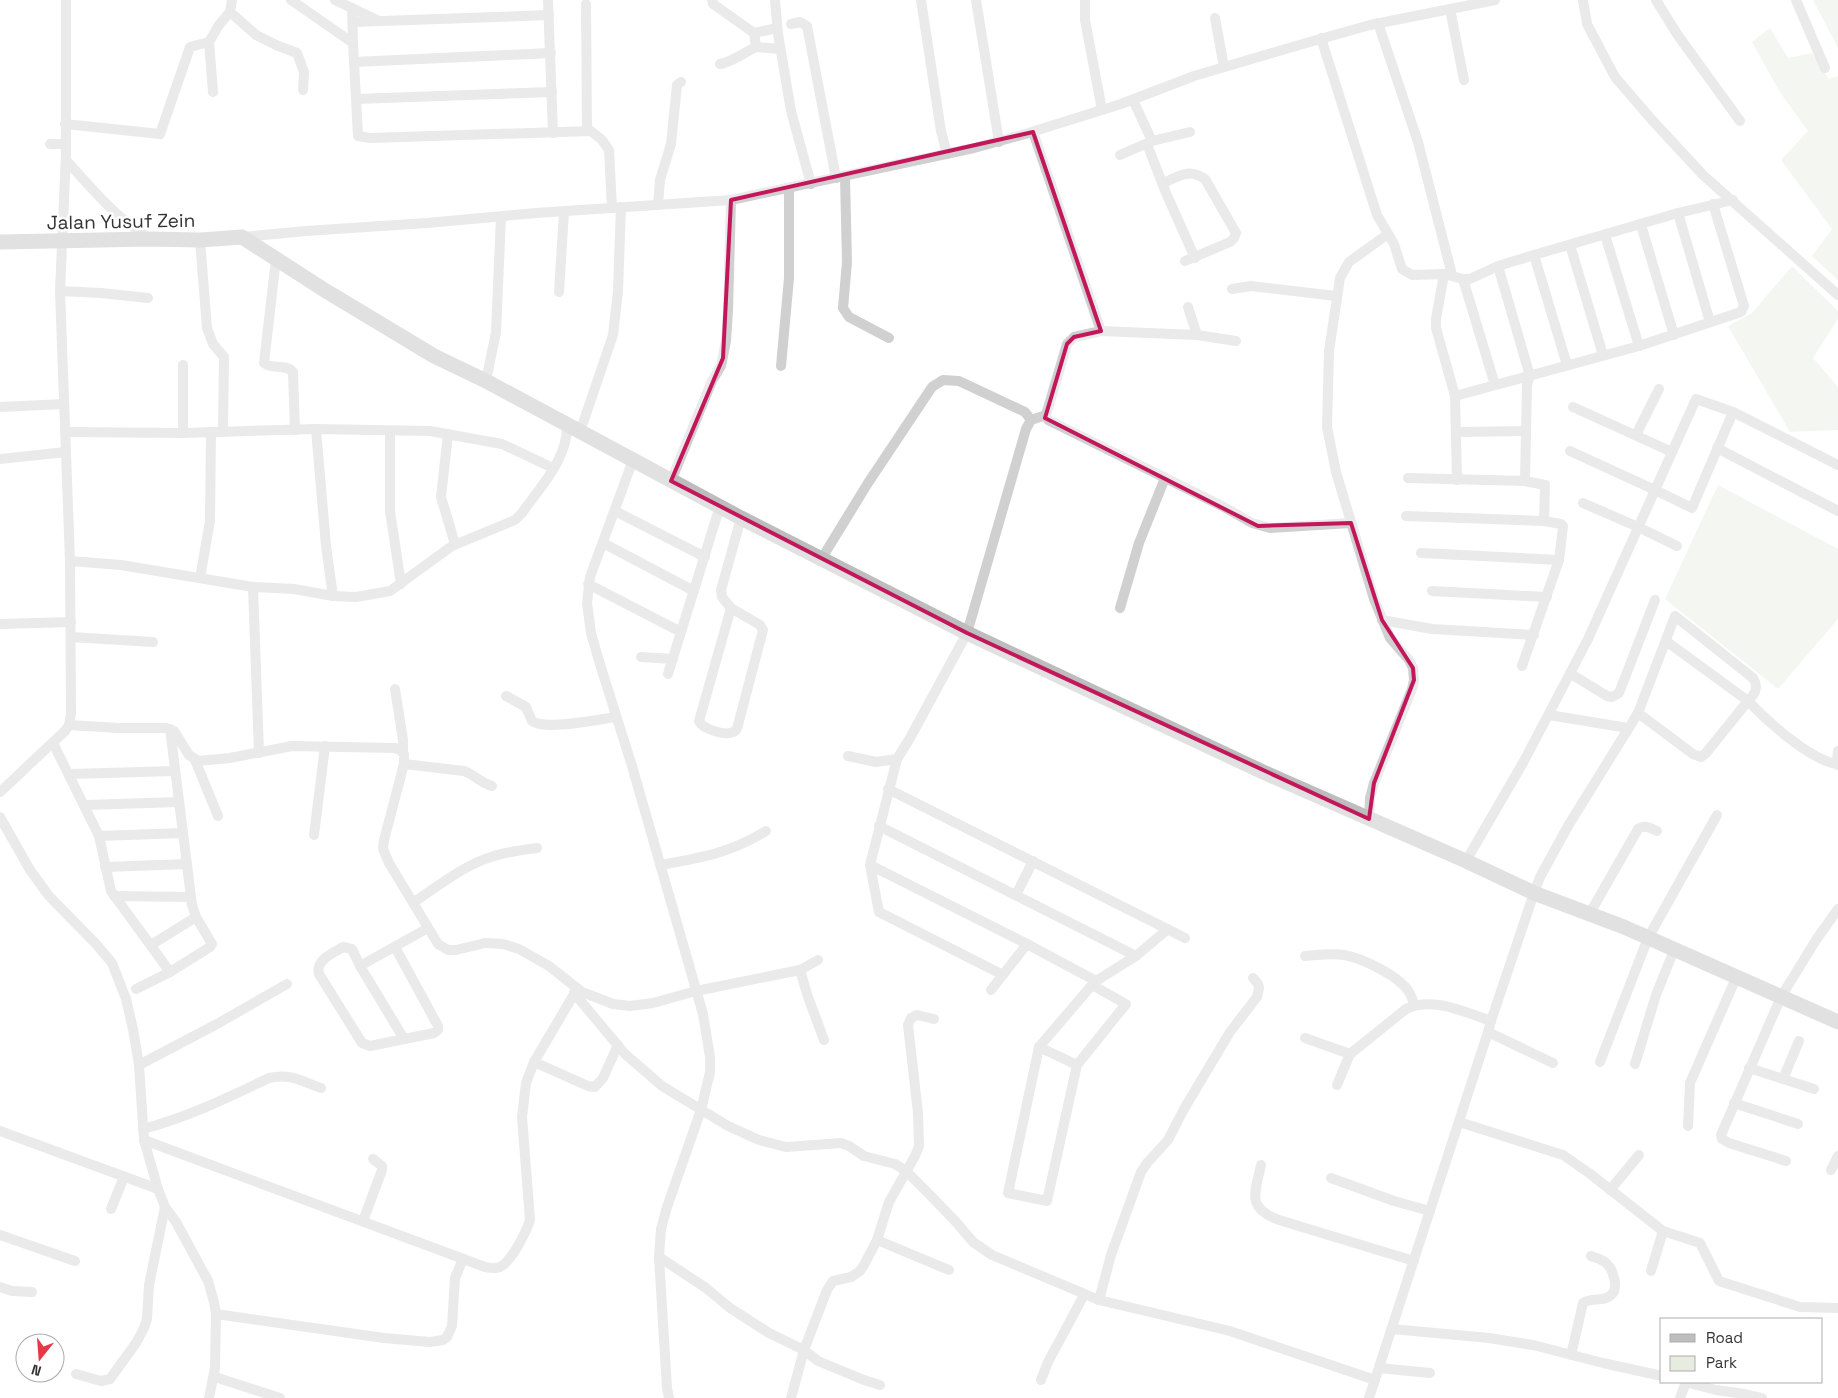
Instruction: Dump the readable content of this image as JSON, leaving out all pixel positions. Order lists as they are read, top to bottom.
{
  "streets": {
    "street": ["Jalan Yusuf Zein"]
  },
  "legend": ["Road", "Park"],
  "north": "bottom"
}
